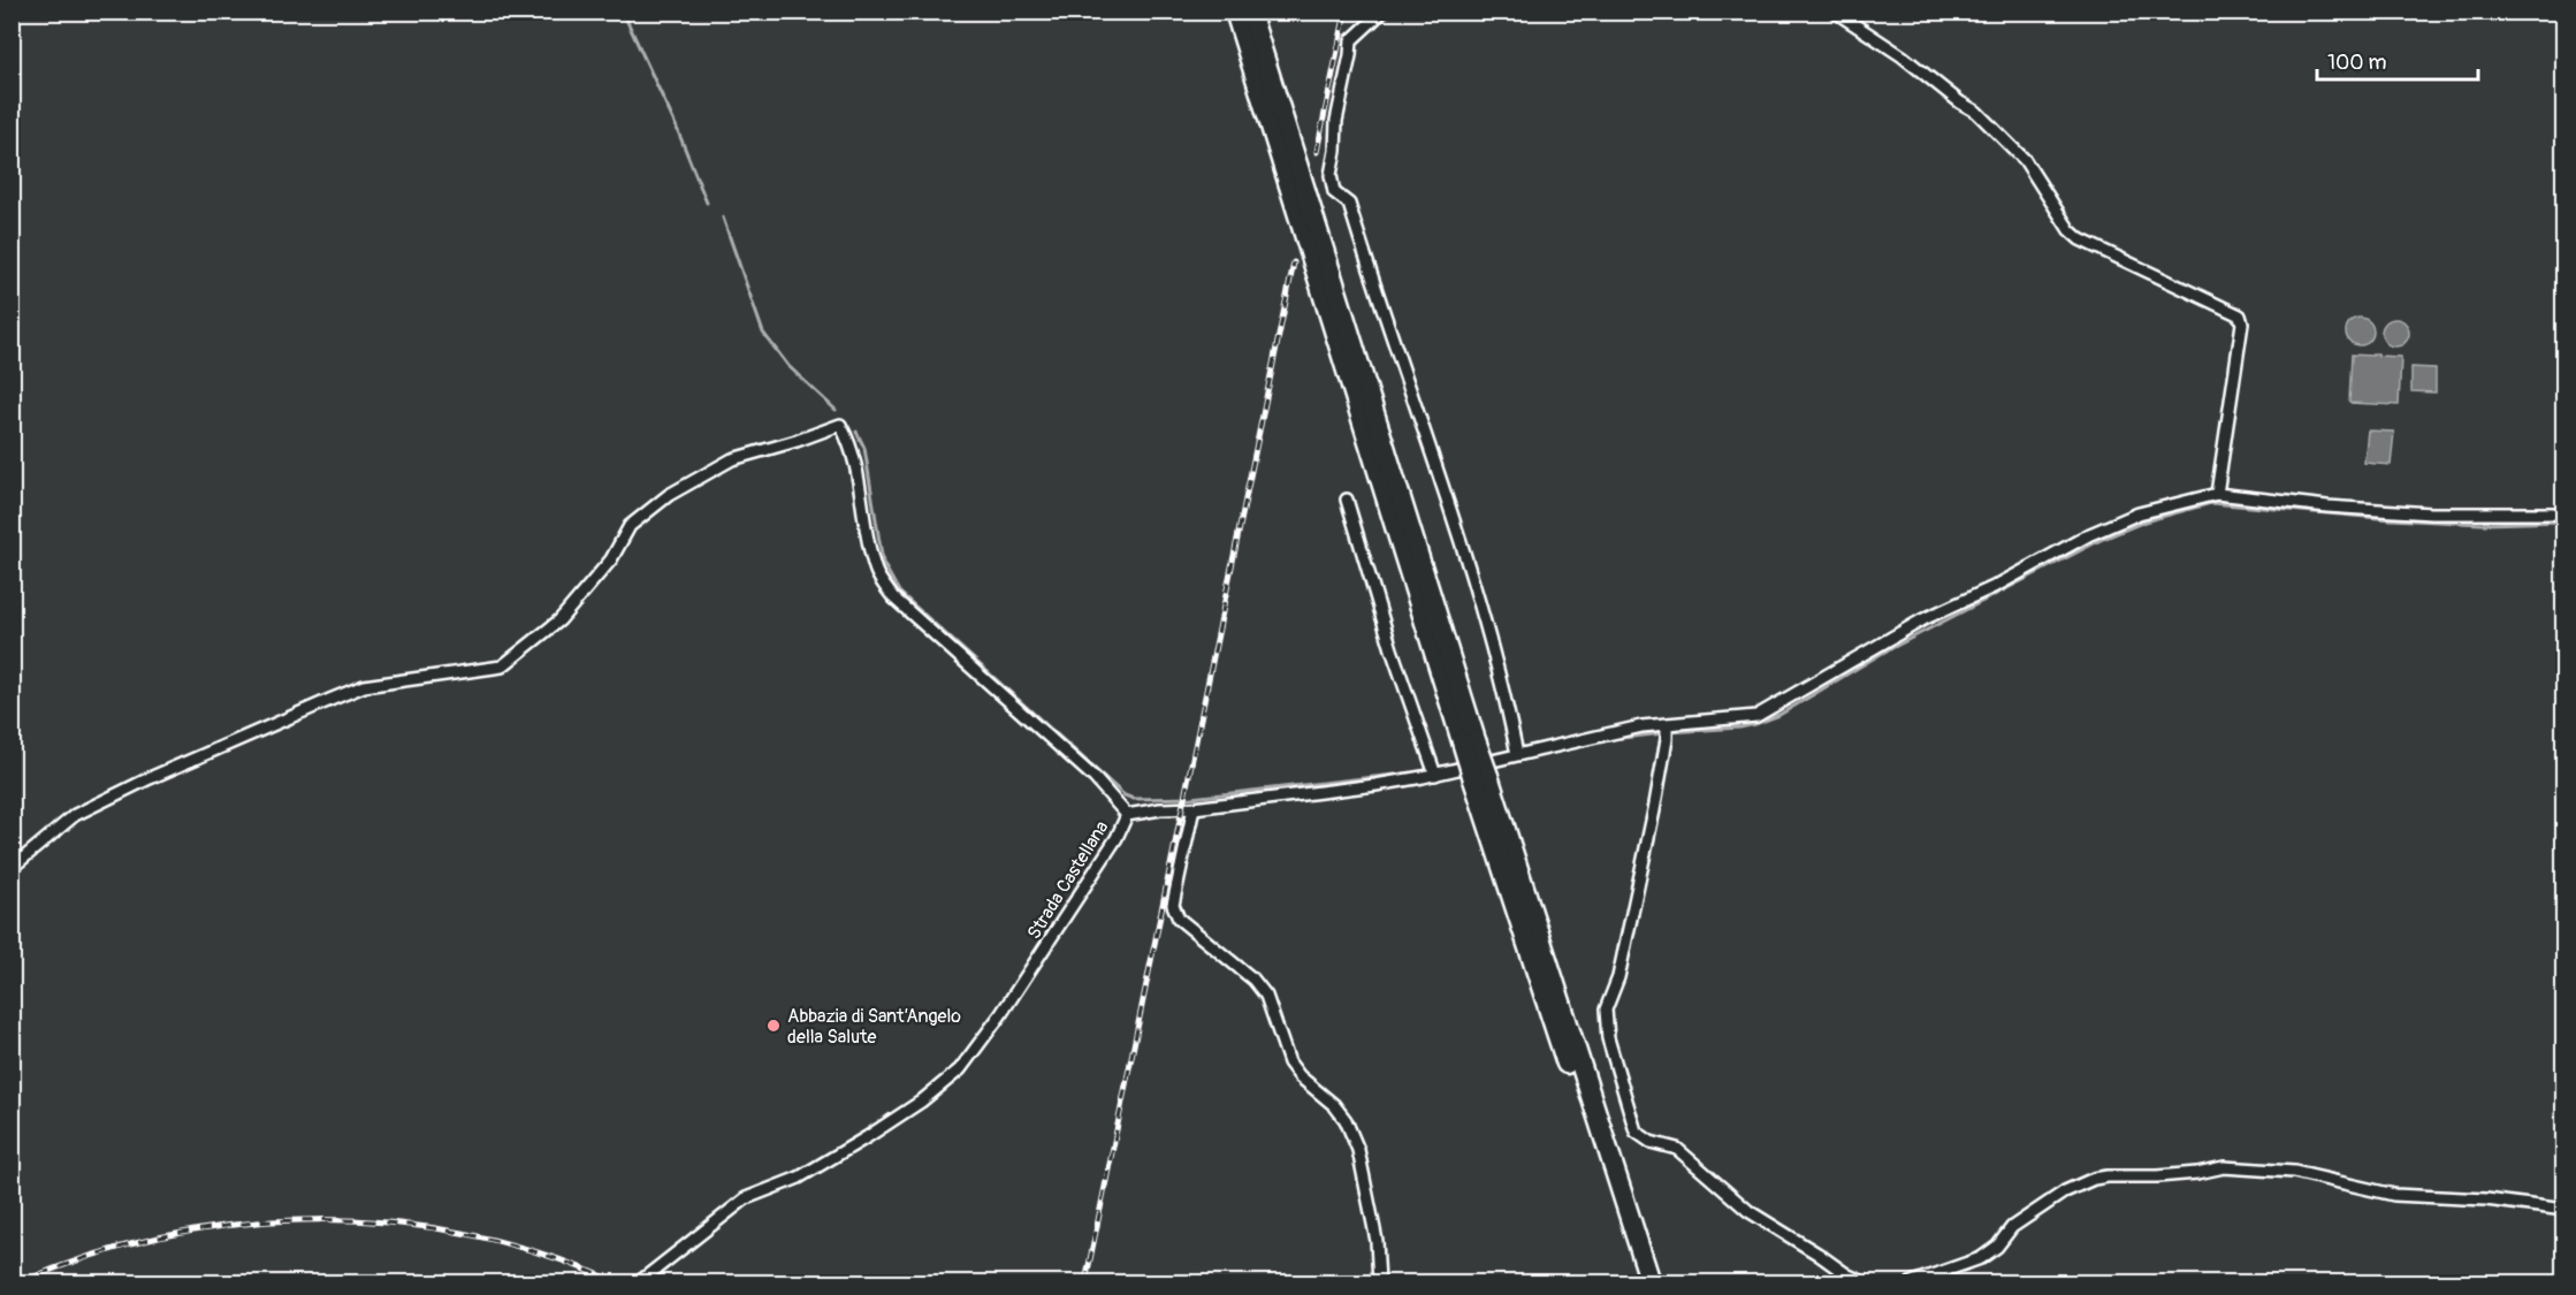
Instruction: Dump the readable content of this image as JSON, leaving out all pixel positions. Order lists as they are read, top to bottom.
{
  "streets": {
    "street": ["Strada Castellana"]
  },
  "places": ["Abbazia di Sant’Angelo della Salute"],
  "scale_bar": "100 m"
}
